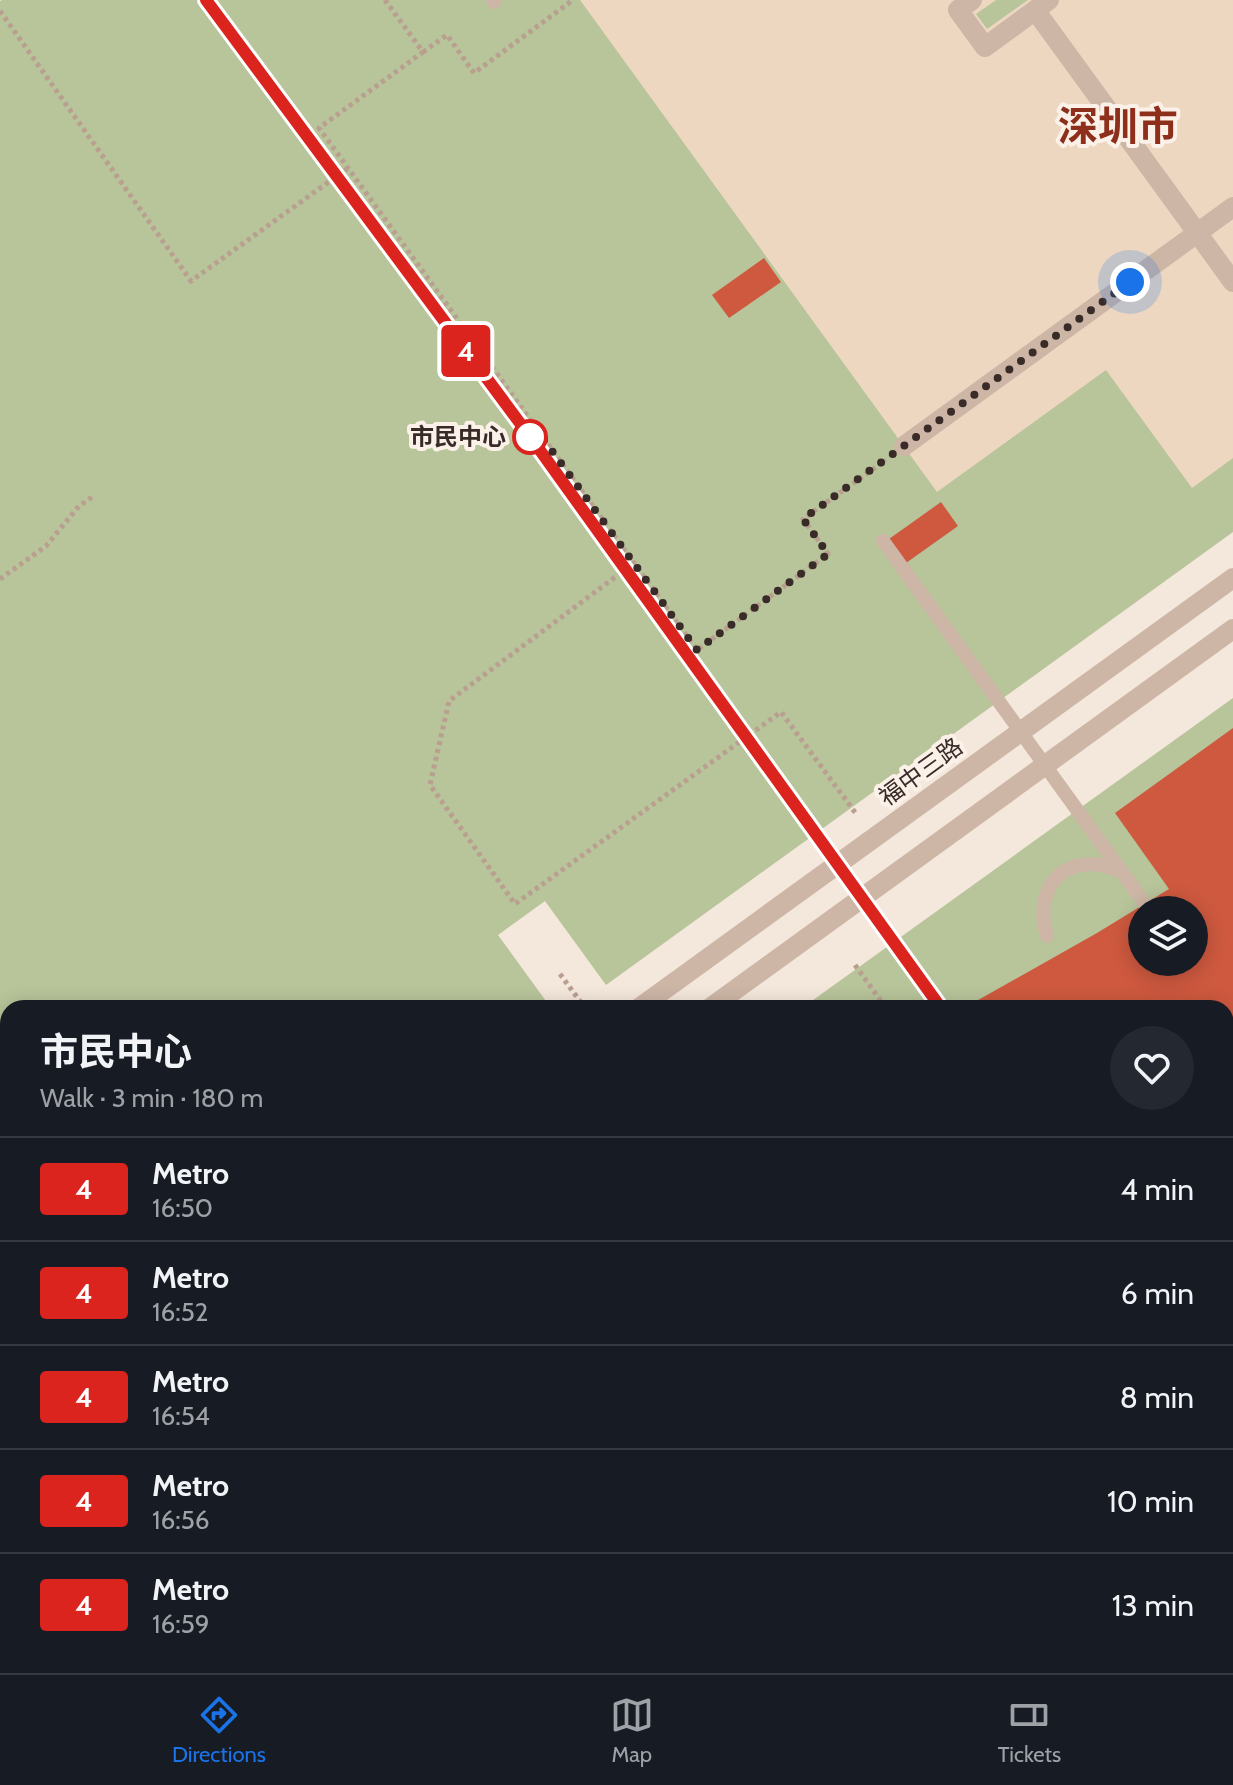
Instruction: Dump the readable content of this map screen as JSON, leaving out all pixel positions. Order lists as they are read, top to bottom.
{
  "streets": {
    "street": ["福中三路"]
  },
  "districts": ["深圳市"],
  "places": ["市民中心"],
  "lines": ["metro line 4"],
  "page": {
    "on_map": "4",
    "heading": ["市民中心", "Walk · 3 min · 180 m"],
    "list": [
      {
        "mark": "4",
        "name": "Metro",
        "note": "16:50",
        "value": "4 min"
      },
      {
        "mark": "4",
        "name": "Metro",
        "note": "16:52",
        "value": "6 min"
      },
      {
        "mark": "4",
        "name": "Metro",
        "note": "16:54",
        "value": "8 min"
      },
      {
        "mark": "4",
        "name": "Metro",
        "note": "16:56",
        "value": "10 min"
      },
      {
        "mark": "4",
        "name": "Metro",
        "note": "16:59",
        "value": "13 min"
      }
    ],
    "tabs": ["Directions", "Map", "Tickets"]
  }
}
